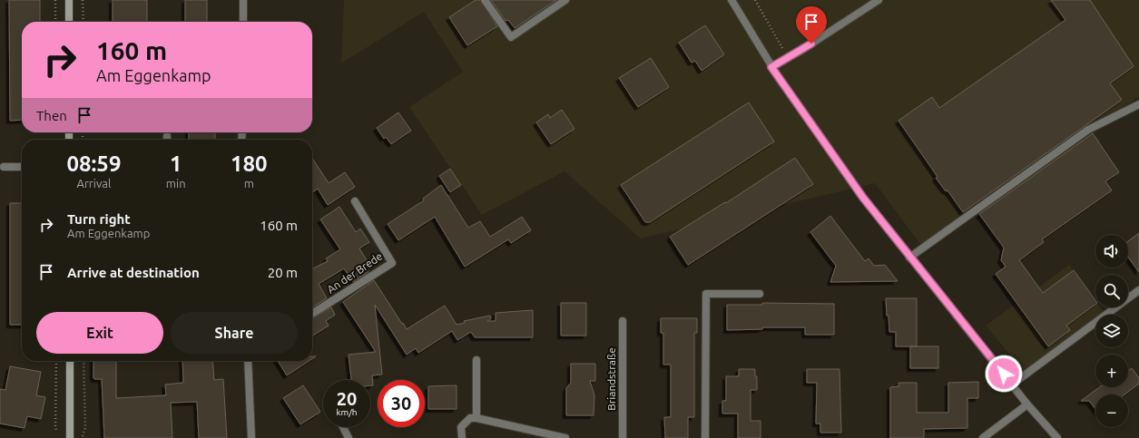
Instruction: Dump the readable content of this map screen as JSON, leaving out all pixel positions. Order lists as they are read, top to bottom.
{
  "streets": {
    "street": ["An der Brede", "Briandstraße"]
  },
  "page": {
    "turn": ["160 m", "Am Eggenkamp"],
    "then": "Then",
    "eta": [
      "08:59",
      "Arrival",
      "1",
      "min",
      "180",
      "m"
    ],
    "list": [
      {
        "name": "Turn right",
        "note": "Am Eggenkamp",
        "value": "160 m"
      },
      {
        "name": "Arrive at destination",
        "value": "20 m"
      }
    ],
    "map_buttons": ["+", "−"],
    "buttons": ["Exit", "Share"],
    "speed": "20 km/h",
    "limit": "30"
  }
}
